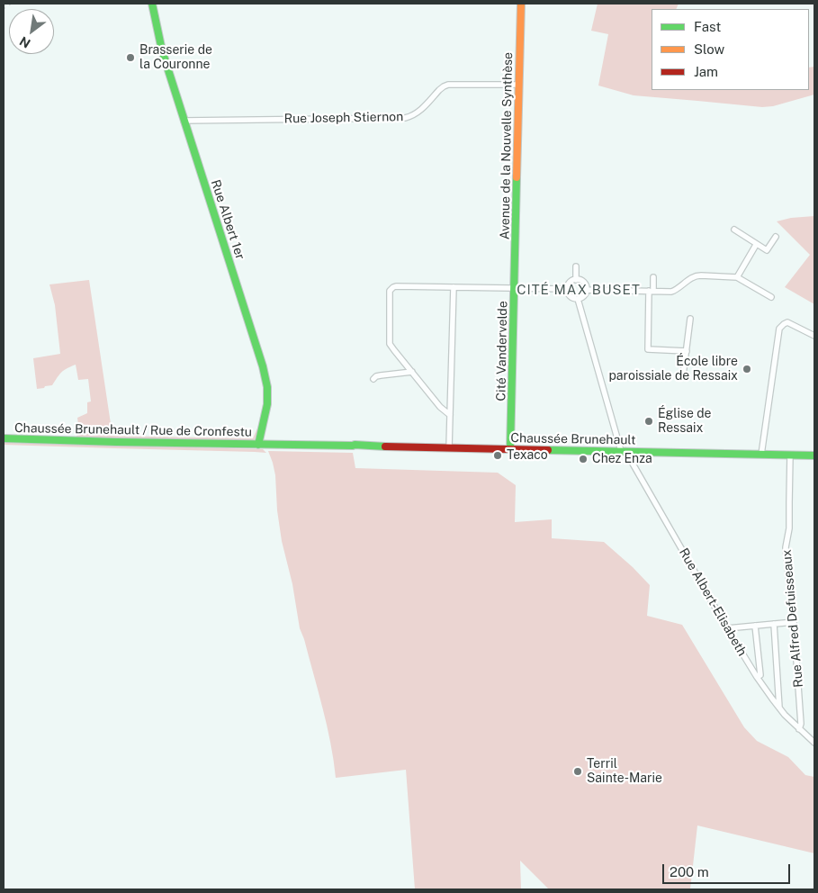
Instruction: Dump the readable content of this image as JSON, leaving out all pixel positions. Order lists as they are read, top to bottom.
{
  "streets": {
    "street": [
      "Rue Joseph Stiernon",
      "Avenue de la Nouvelle Synthèse",
      "Rue Albert 1er",
      "Cité Vandervelde",
      "Chaussée Brunehault / Rue de Cronfestu",
      "Chaussée Brunehault",
      "Rue Albert-Elisabeth",
      "Rue Alfred Defuisseaux"
    ]
  },
  "crossings": [
    ["Rue Joseph Stiernon", "Avenue de la Nouvelle Synthèse"],
    ["Rue Joseph Stiernon", "Rue Albert 1er"],
    ["Avenue de la Nouvelle Synthèse", "Cité Vandervelde"],
    ["Rue Albert 1er", "Chaussée Brunehault / Rue de Cronfestu"],
    ["Rue Albert 1er", "Chaussée Brunehault"],
    ["Cité Vandervelde", "Chaussée Brunehault"],
    ["Chaussée Brunehault / Rue de Cronfestu", "Chaussée Brunehault"],
    ["Chaussée Brunehault", "Rue Albert-Elisabeth"],
    ["Chaussée Brunehault", "Rue Alfred Defuisseaux"],
    ["Rue Albert-Elisabeth", "Rue Alfred Defuisseaux"]
  ],
  "districts": ["CITÉ MAX BUSET"],
  "places": [
    "Brasserie de la Couronne",
    "École libre paroissiale de Ressaix",
    "Église de Ressaix",
    "Texaco",
    "Chez Enza",
    "Terril Sainte-Marie"
  ],
  "legend": ["Fast", "Slow", "Jam"],
  "scale_bar": "200 m",
  "north": "bottom left"
}
